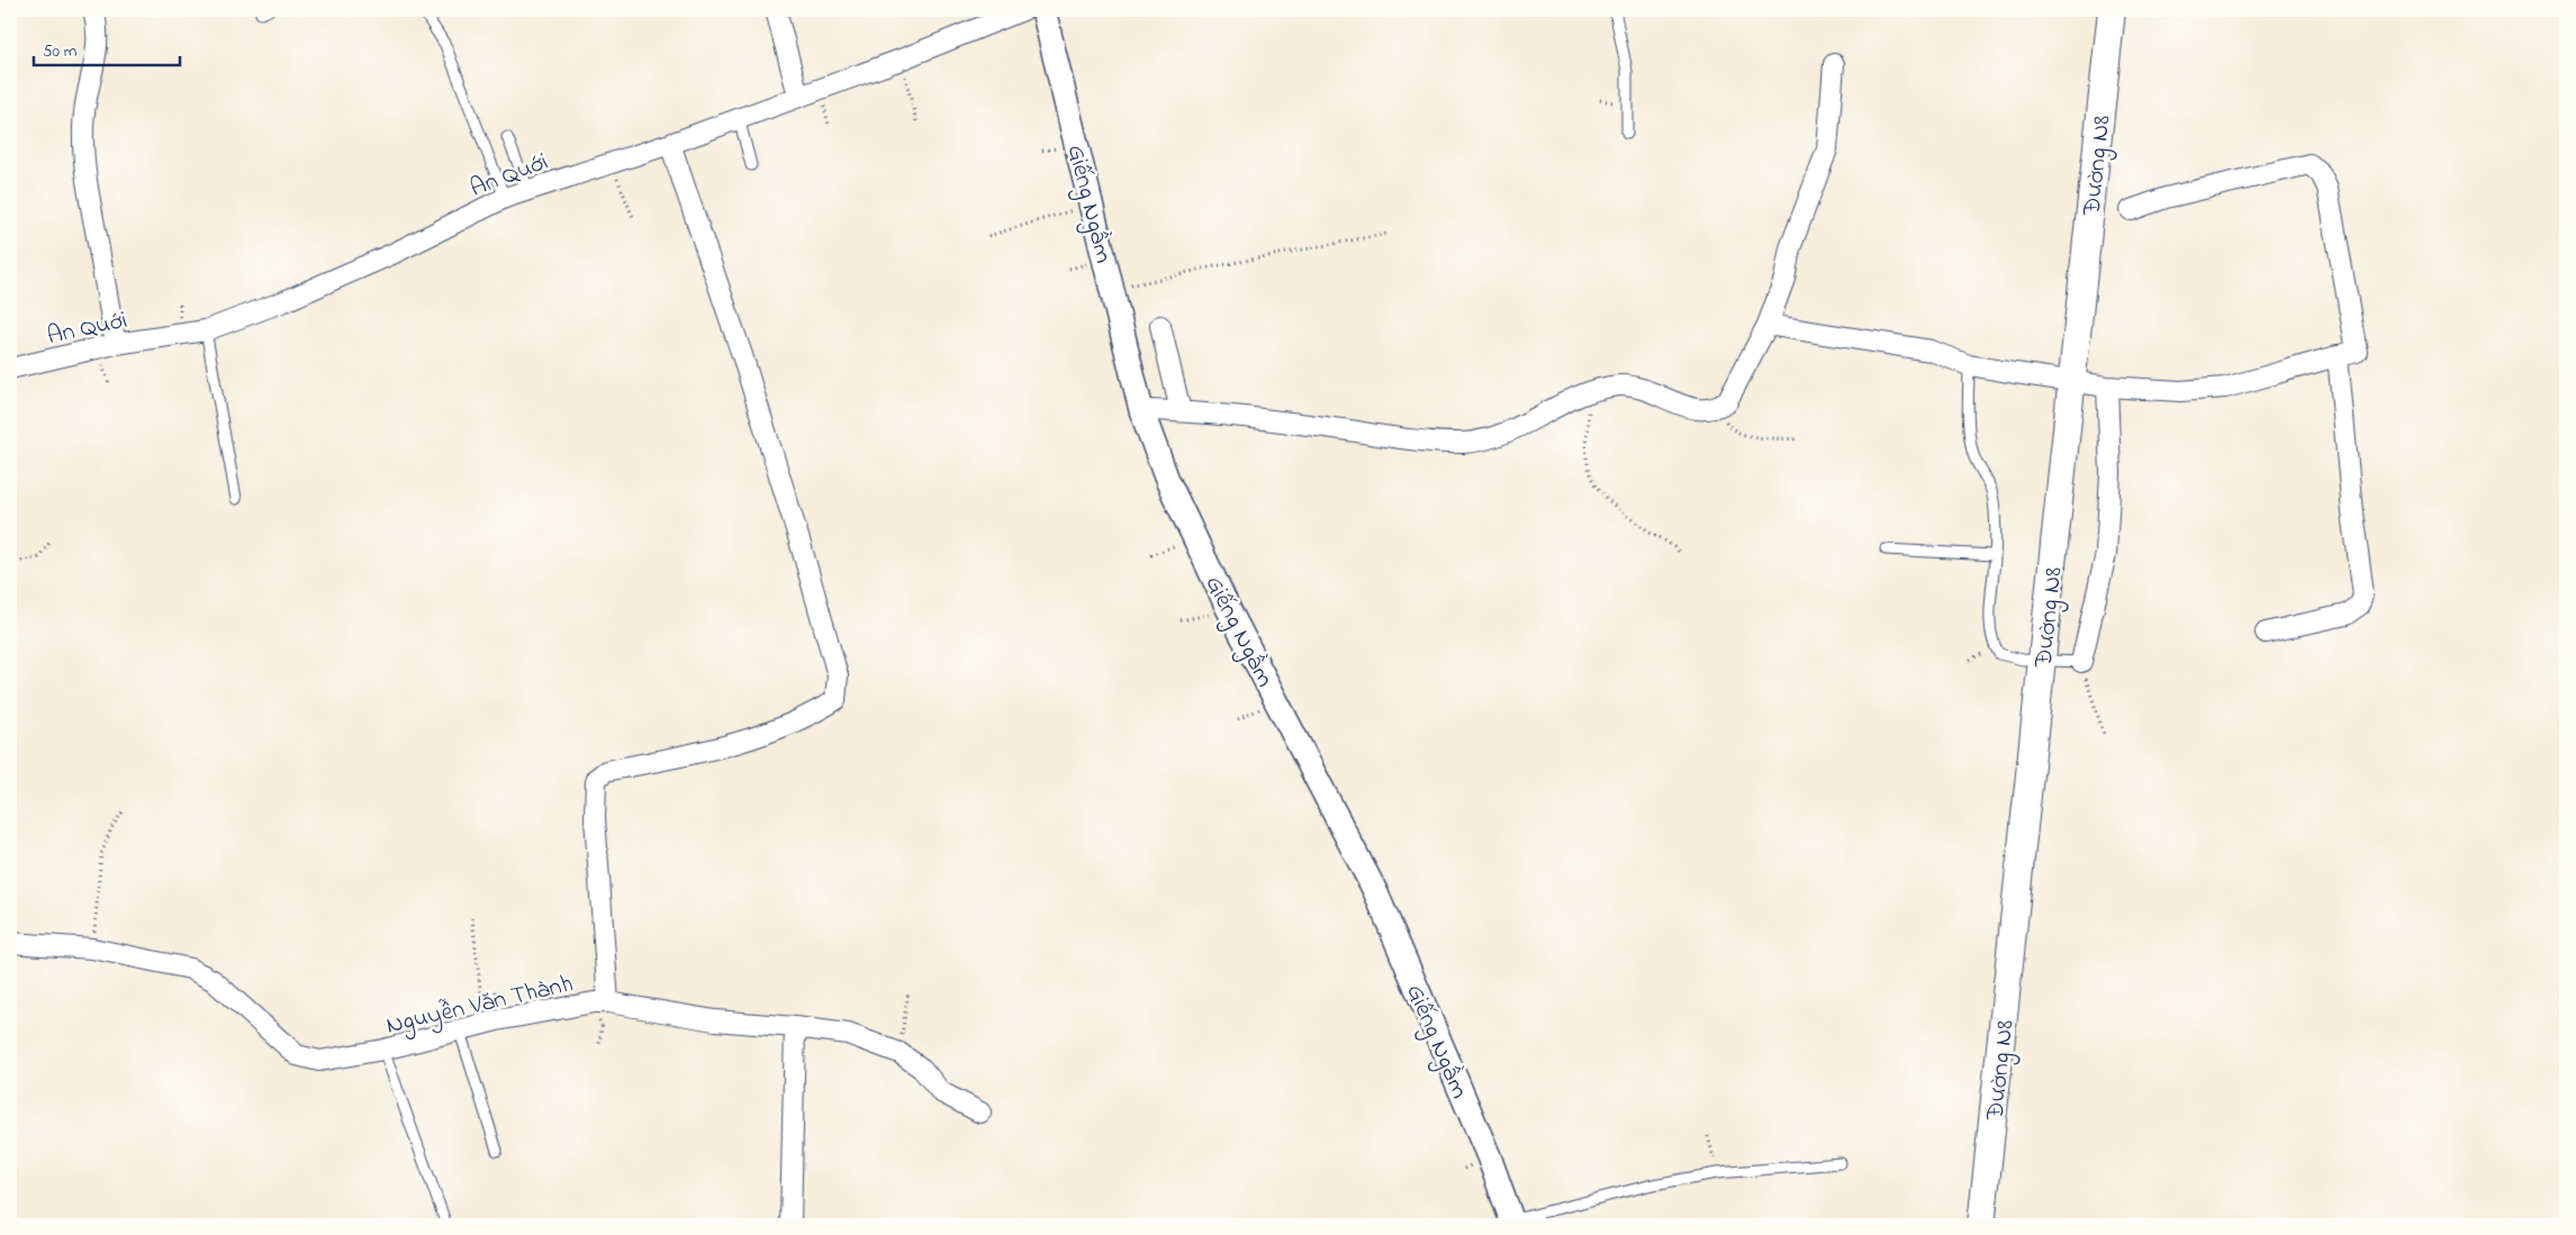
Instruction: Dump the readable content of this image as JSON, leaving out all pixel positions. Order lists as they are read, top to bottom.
{
  "streets": {
    "main road": ["Đường N8"],
    "street": ["An Quới", "Giếng Ngầm", "Nguyễn Văn Thành"]
  },
  "scale_bar": "50 m"
}
